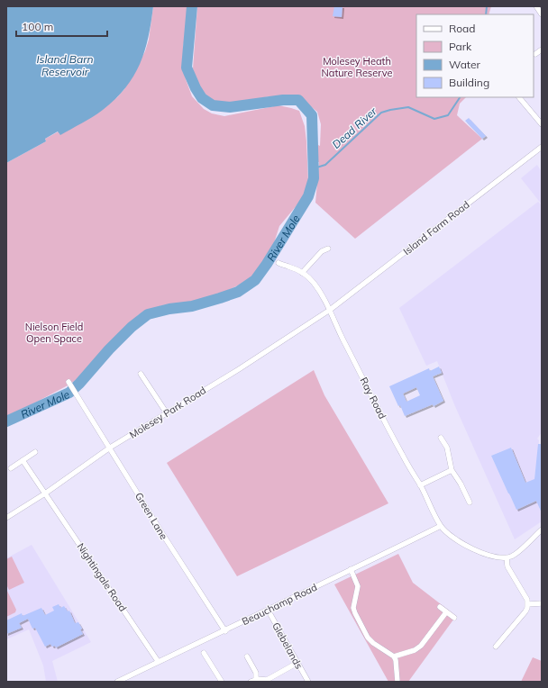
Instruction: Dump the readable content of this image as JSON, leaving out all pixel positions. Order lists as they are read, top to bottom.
{
  "streets": {
    "street": [
      "Island Farm Road",
      "Ray Road",
      "Molesey Park Road",
      "Green Lane",
      "Nightingale Road",
      "Beauchamp Road",
      "Glebelands"
    ]
  },
  "crossings": [
    ["Island Farm Road", "Ray Road"],
    ["Island Farm Road", "Molesey Park Road"],
    ["Ray Road", "Molesey Park Road"],
    ["Ray Road", "Beauchamp Road"],
    ["Molesey Park Road", "Green Lane"],
    ["Molesey Park Road", "Nightingale Road"],
    ["Green Lane", "Beauchamp Road"],
    ["Nightingale Road", "Beauchamp Road"],
    ["Beauchamp Road", "Glebelands"]
  ],
  "water": ["Island Barn Reservoir", "Dead River", "River Mole"],
  "parks": ["Molesey Heath Nature Reserve", "Nielson Field Open Space"],
  "legend": [
    "Road",
    "Park",
    "Water",
    "Building"
  ],
  "scale_bar": "100 m"
}
